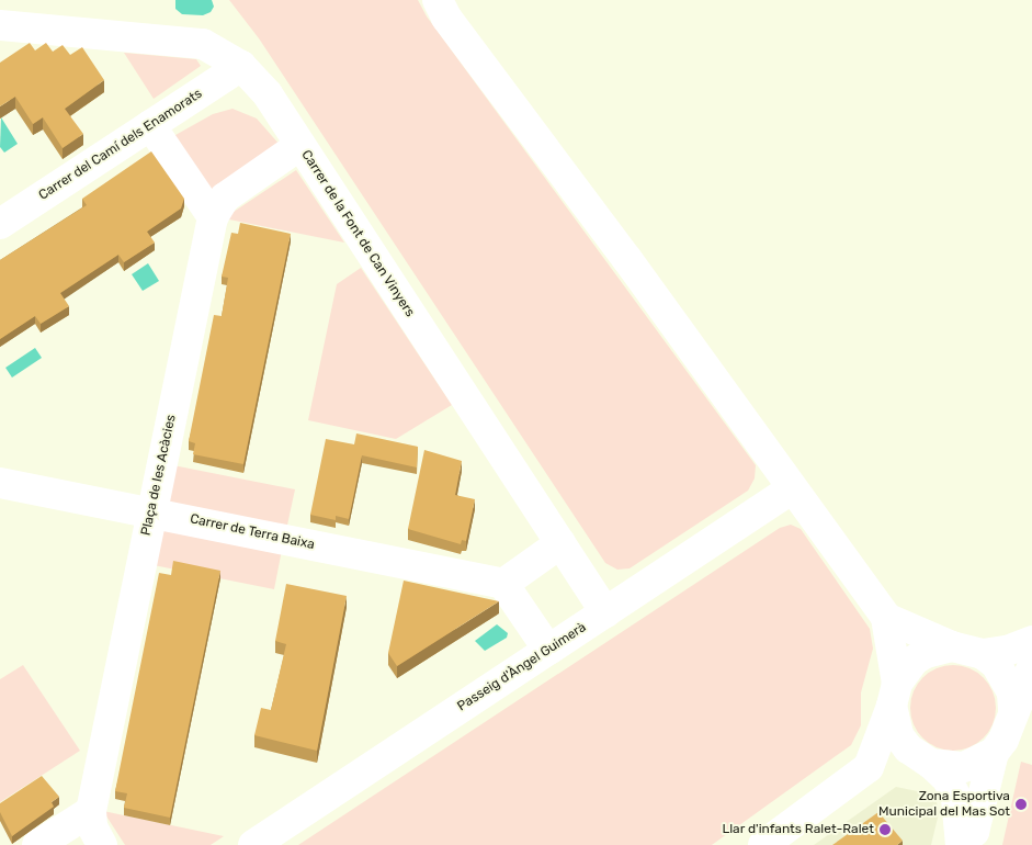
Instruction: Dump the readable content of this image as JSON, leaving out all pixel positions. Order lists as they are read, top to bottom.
{
  "streets": {
    "street": [
      "Carrer del Camí dels Enamorats",
      "Carrer de la Font de Can Vinyers",
      "Plaça de les Acàcies",
      "Carrer de Terra Baixa",
      "Passeig d'Àngel Guimerà"
    ]
  },
  "crossings": [
    ["Carrer del Camí dels Enamorats", "Carrer de la Font de Can Vinyers"],
    ["Carrer de la Font de Can Vinyers", "Plaça de les Acàcies"],
    ["Carrer de la Font de Can Vinyers", "Passeig d'Àngel Guimerà"],
    ["Plaça de les Acàcies", "Carrer de Terra Baixa"]
  ],
  "places": ["Zona Esportiva Municipal del Mas Sot", "Llar d'infants Ralet-Ralet"]
}
